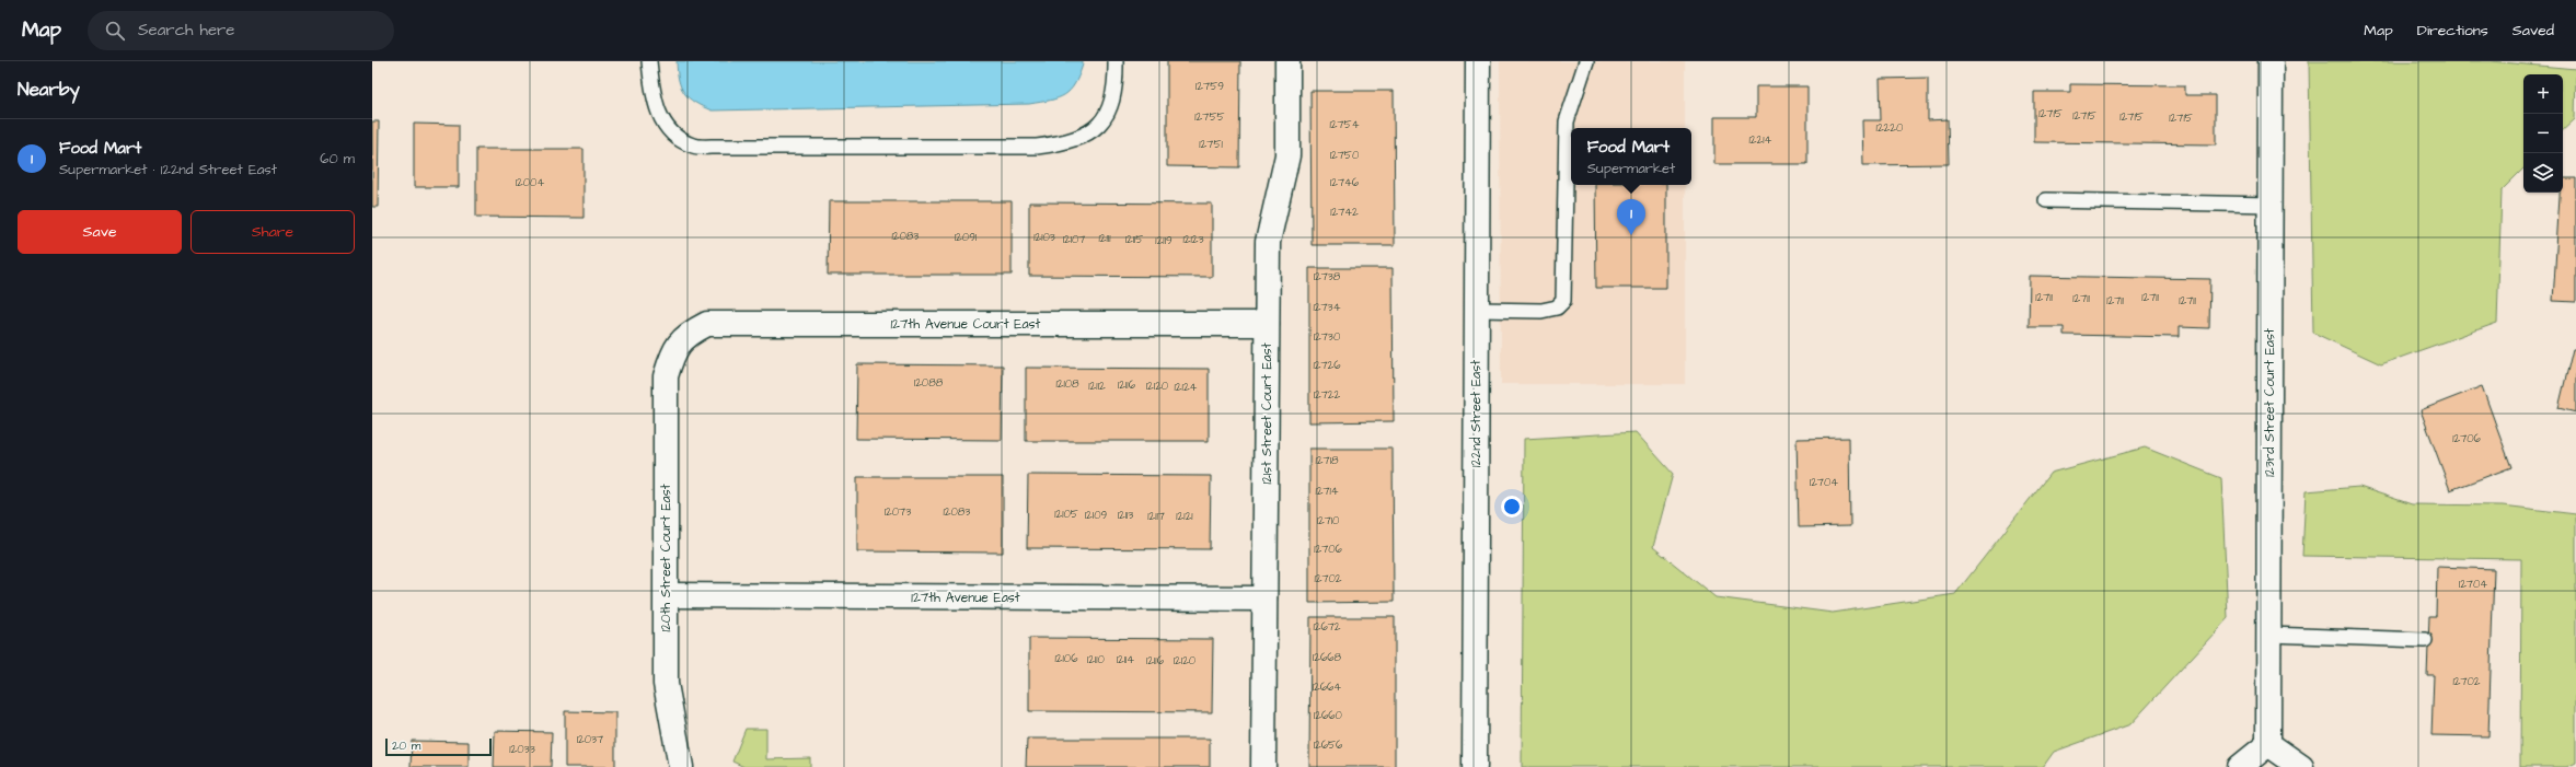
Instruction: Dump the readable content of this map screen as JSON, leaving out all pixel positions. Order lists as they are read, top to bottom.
{
  "streets": {
    "street": [
      "127th Avenue Court East",
      "123rd Street Court East",
      "121st Street Court East",
      "122nd Street East",
      "120th Street Court East",
      "127th Avenue East"
    ]
  },
  "crossings": [
    ["127th Avenue Court East", "121st Street Court East"],
    ["127th Avenue Court East", "120th Street Court East"],
    ["121st Street Court East", "127th Avenue East"],
    ["120th Street Court East", "127th Avenue East"]
  ],
  "house_numbers": [
    "12759",
    "12715",
    "12715",
    "12755",
    "12715",
    "12715",
    "12754",
    "12220",
    "12214",
    "12751",
    "12750",
    "12004",
    "12746",
    "12742",
    "12083",
    "12091",
    "12103",
    "12111",
    "12107",
    "12115",
    "12123",
    "12119",
    "12738",
    "12711",
    "12711",
    "12711",
    "12711",
    "12711",
    "12734",
    "12730",
    "12726",
    "12088",
    "12108",
    "12116",
    "12112",
    "12120",
    "12124",
    "12722",
    "12706",
    "12718",
    "12704",
    "12714",
    "12073",
    "12083",
    "12105",
    "12109",
    "12113",
    "12117",
    "12121",
    "12710",
    "12706",
    "12702",
    "12704",
    "12672",
    "12668",
    "12106",
    "12110",
    "12114",
    "12116",
    "12120",
    "12702",
    "12664",
    "12660",
    "12037",
    "12656",
    "12033"
  ],
  "scale_bar": "20 m",
  "page": {
    "header": "Map",
    "search": "Search here",
    "nav": ["Map", "Directions", "Saved"],
    "heading": "Nearby",
    "map_buttons": ["+", "−"],
    "list": [
      {
        "mark": "1",
        "name": "Food Mart",
        "note": "Supermarket · 122nd Street East",
        "value": "60 m"
      }
    ],
    "popup": ["Food Mart", "Supermarket"],
    "buttons": ["Save", "Share"],
    "pins": "1",
    "scale": "20 m"
  }
}
